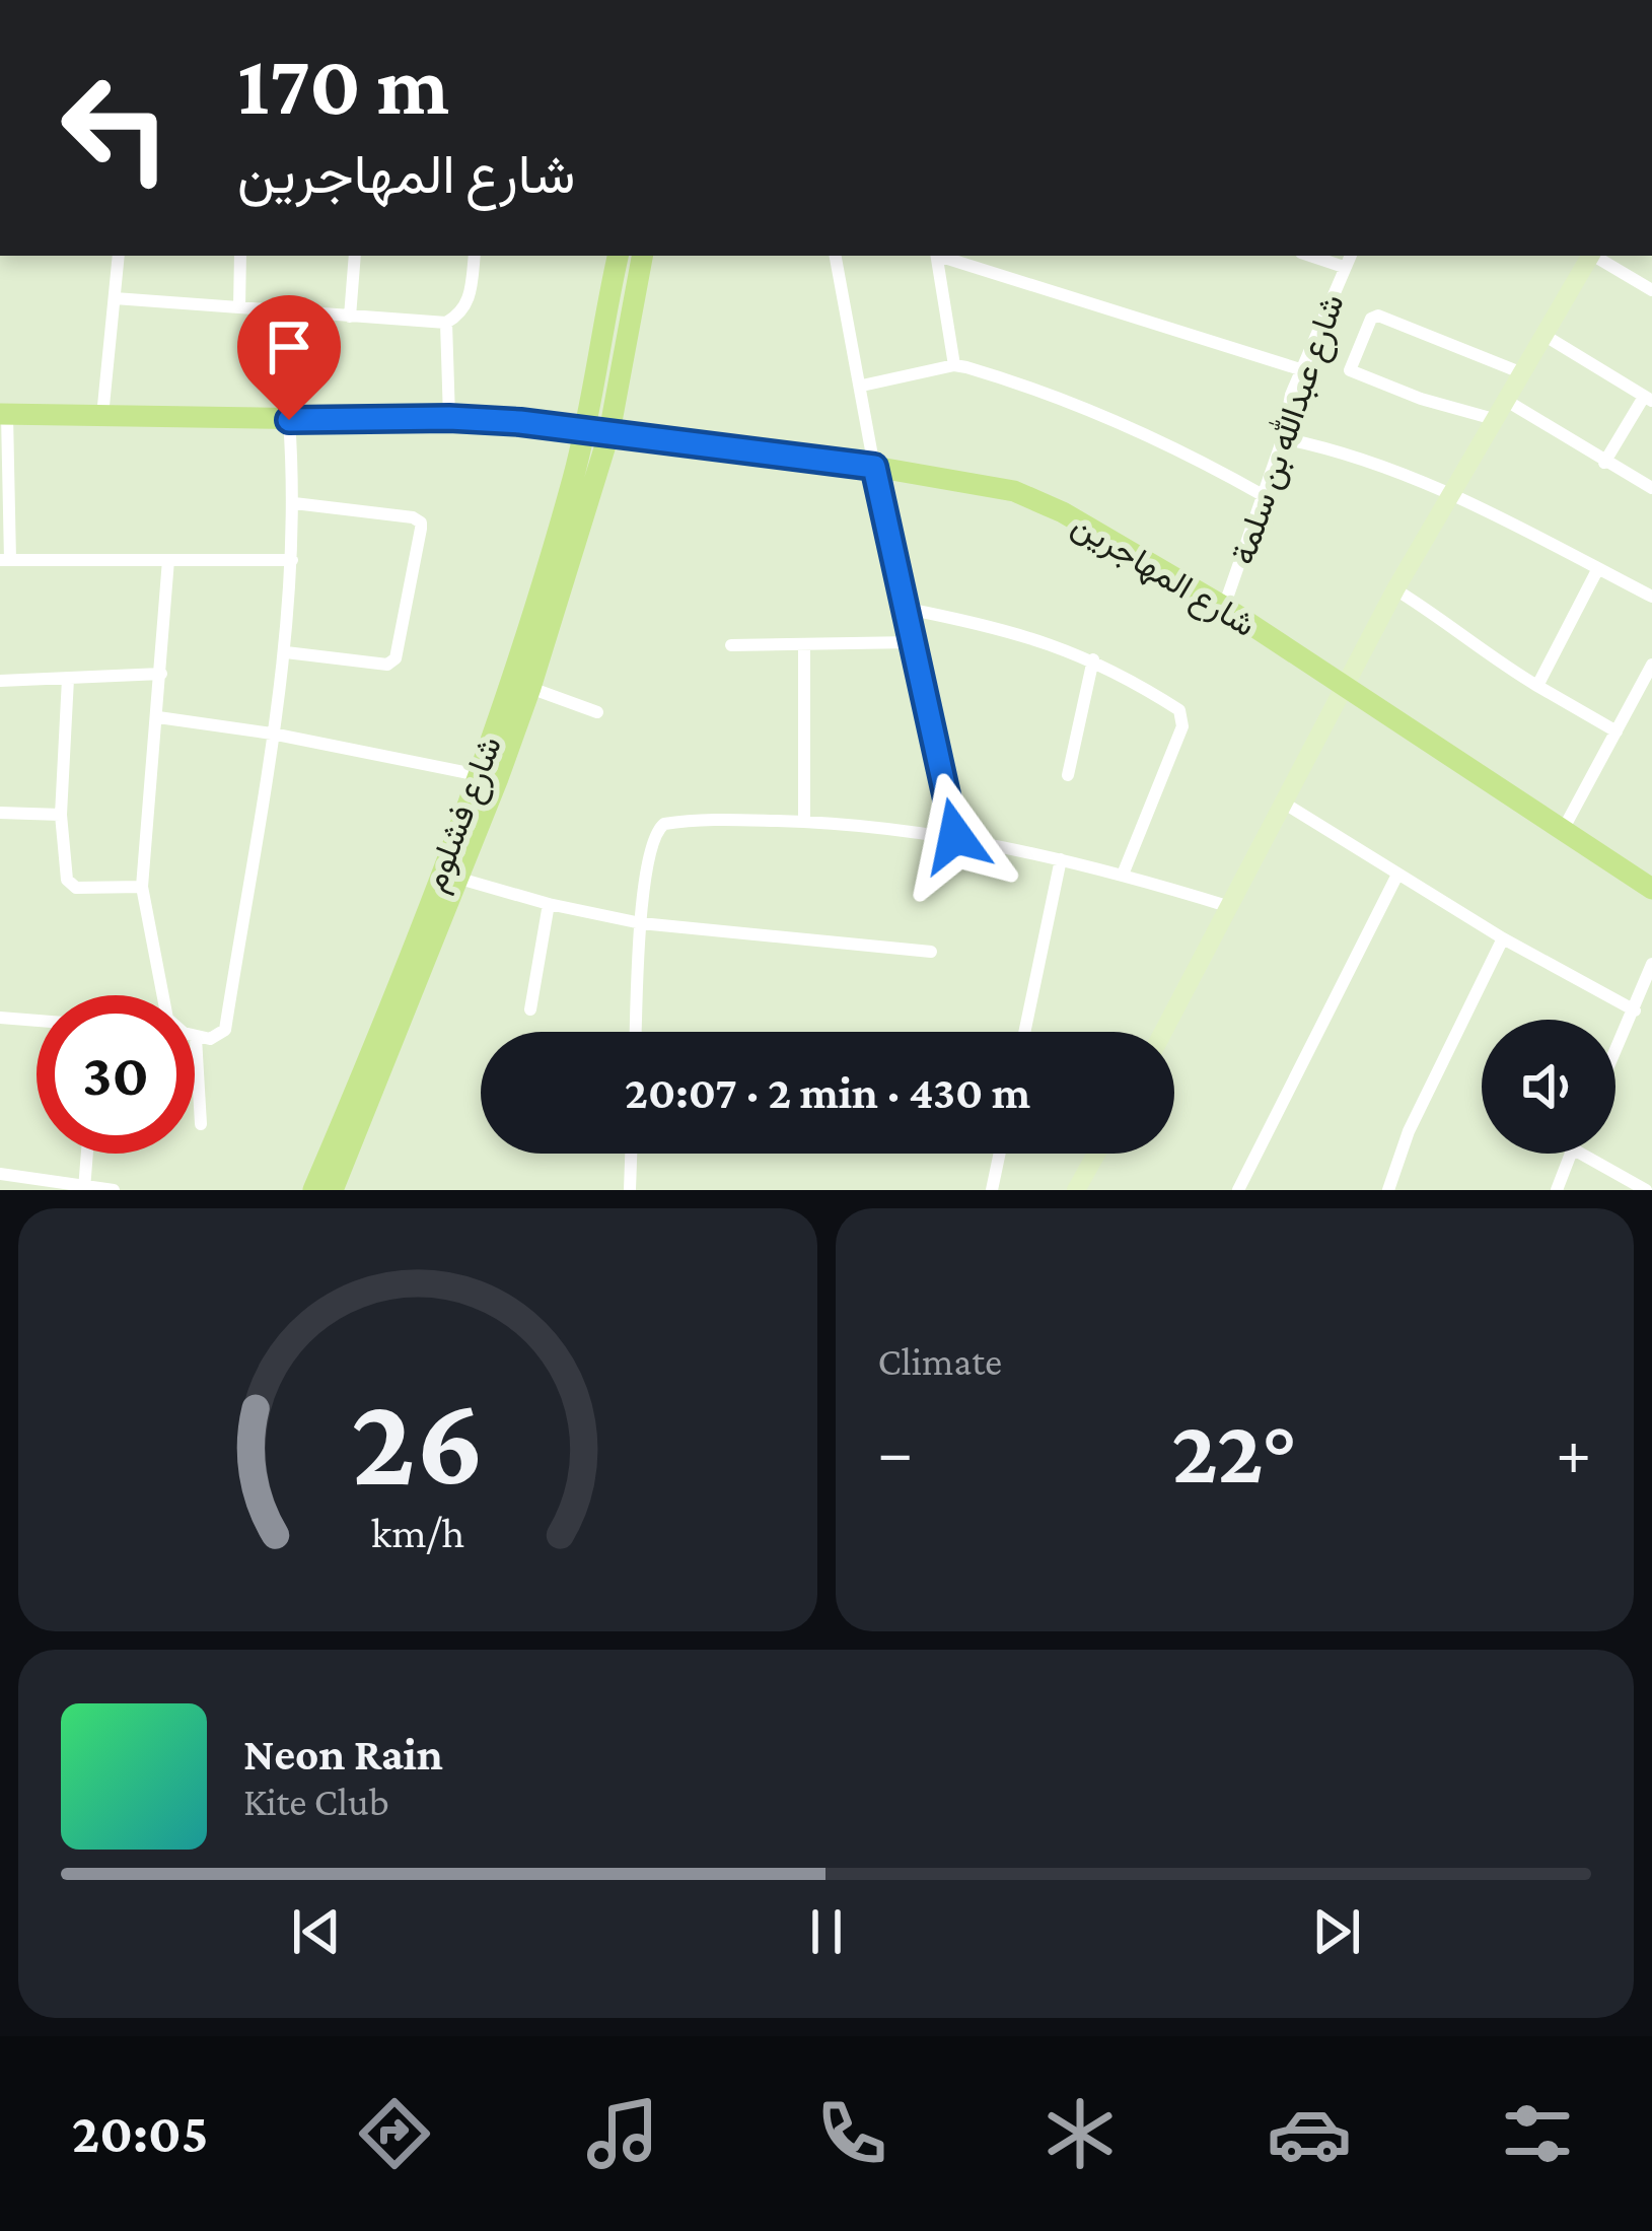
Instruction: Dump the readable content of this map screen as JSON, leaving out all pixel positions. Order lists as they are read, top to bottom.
{
  "streets": {
    "main road": ["شارع المهاجرين", "شارع فشلوم"],
    "street": ["شارع عبدالله بن سلمة"]
  },
  "crossings": [
    ["شارع عبدالله بن سلمة", "شارع المهاجرين"],
    ["شارع المهاجرين", "شارع فشلوم"]
  ],
  "page": {
    "turn": ["170 m", "شارع المهاجرين"],
    "limit": "30",
    "trip": "20:07 · 2 min · 430 m",
    "tile": "Climate",
    "heat": ["−", "22°", "+"],
    "song": ["Neon Rain", "Kite Club"],
    "tabs": "20:05",
    "gauge": ["26", "km/h"]
  }
}
